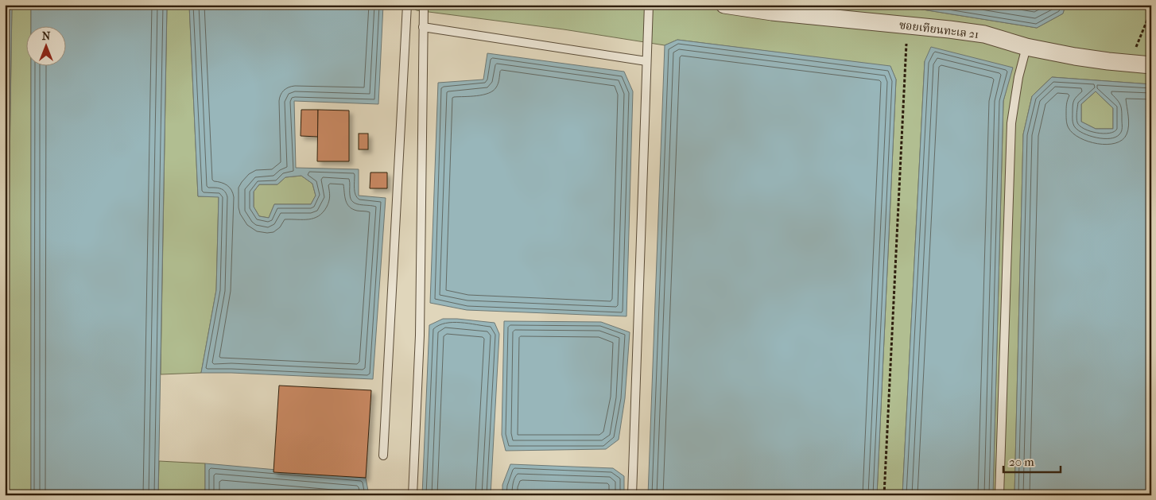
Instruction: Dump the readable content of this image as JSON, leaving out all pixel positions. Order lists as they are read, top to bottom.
{
  "streets": {
    "street": ["ซอยเทียนทะเล 21"]
  },
  "scale_bar": "20 m",
  "north": "top"
}
